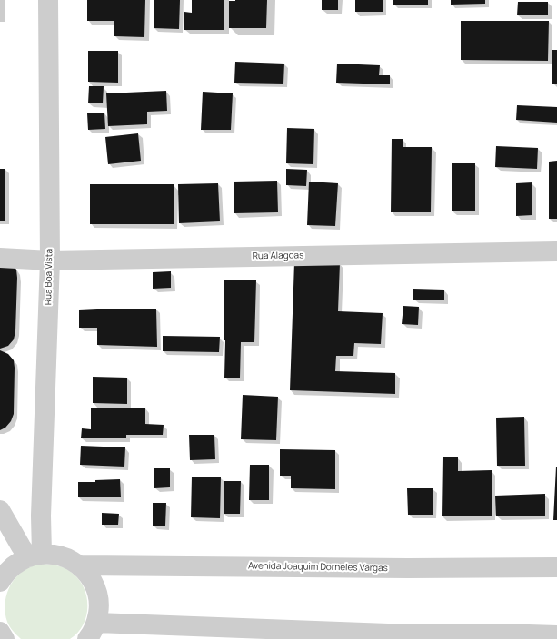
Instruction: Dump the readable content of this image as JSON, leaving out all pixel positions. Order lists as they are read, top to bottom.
{
  "streets": {
    "street": ["Rua Alagoas", "Rua Boa Vista", "Avenida Joaquim Dorneles Vargas"]
  },
  "crossings": [
    ["Rua Alagoas", "Rua Boa Vista"]
  ]
}
